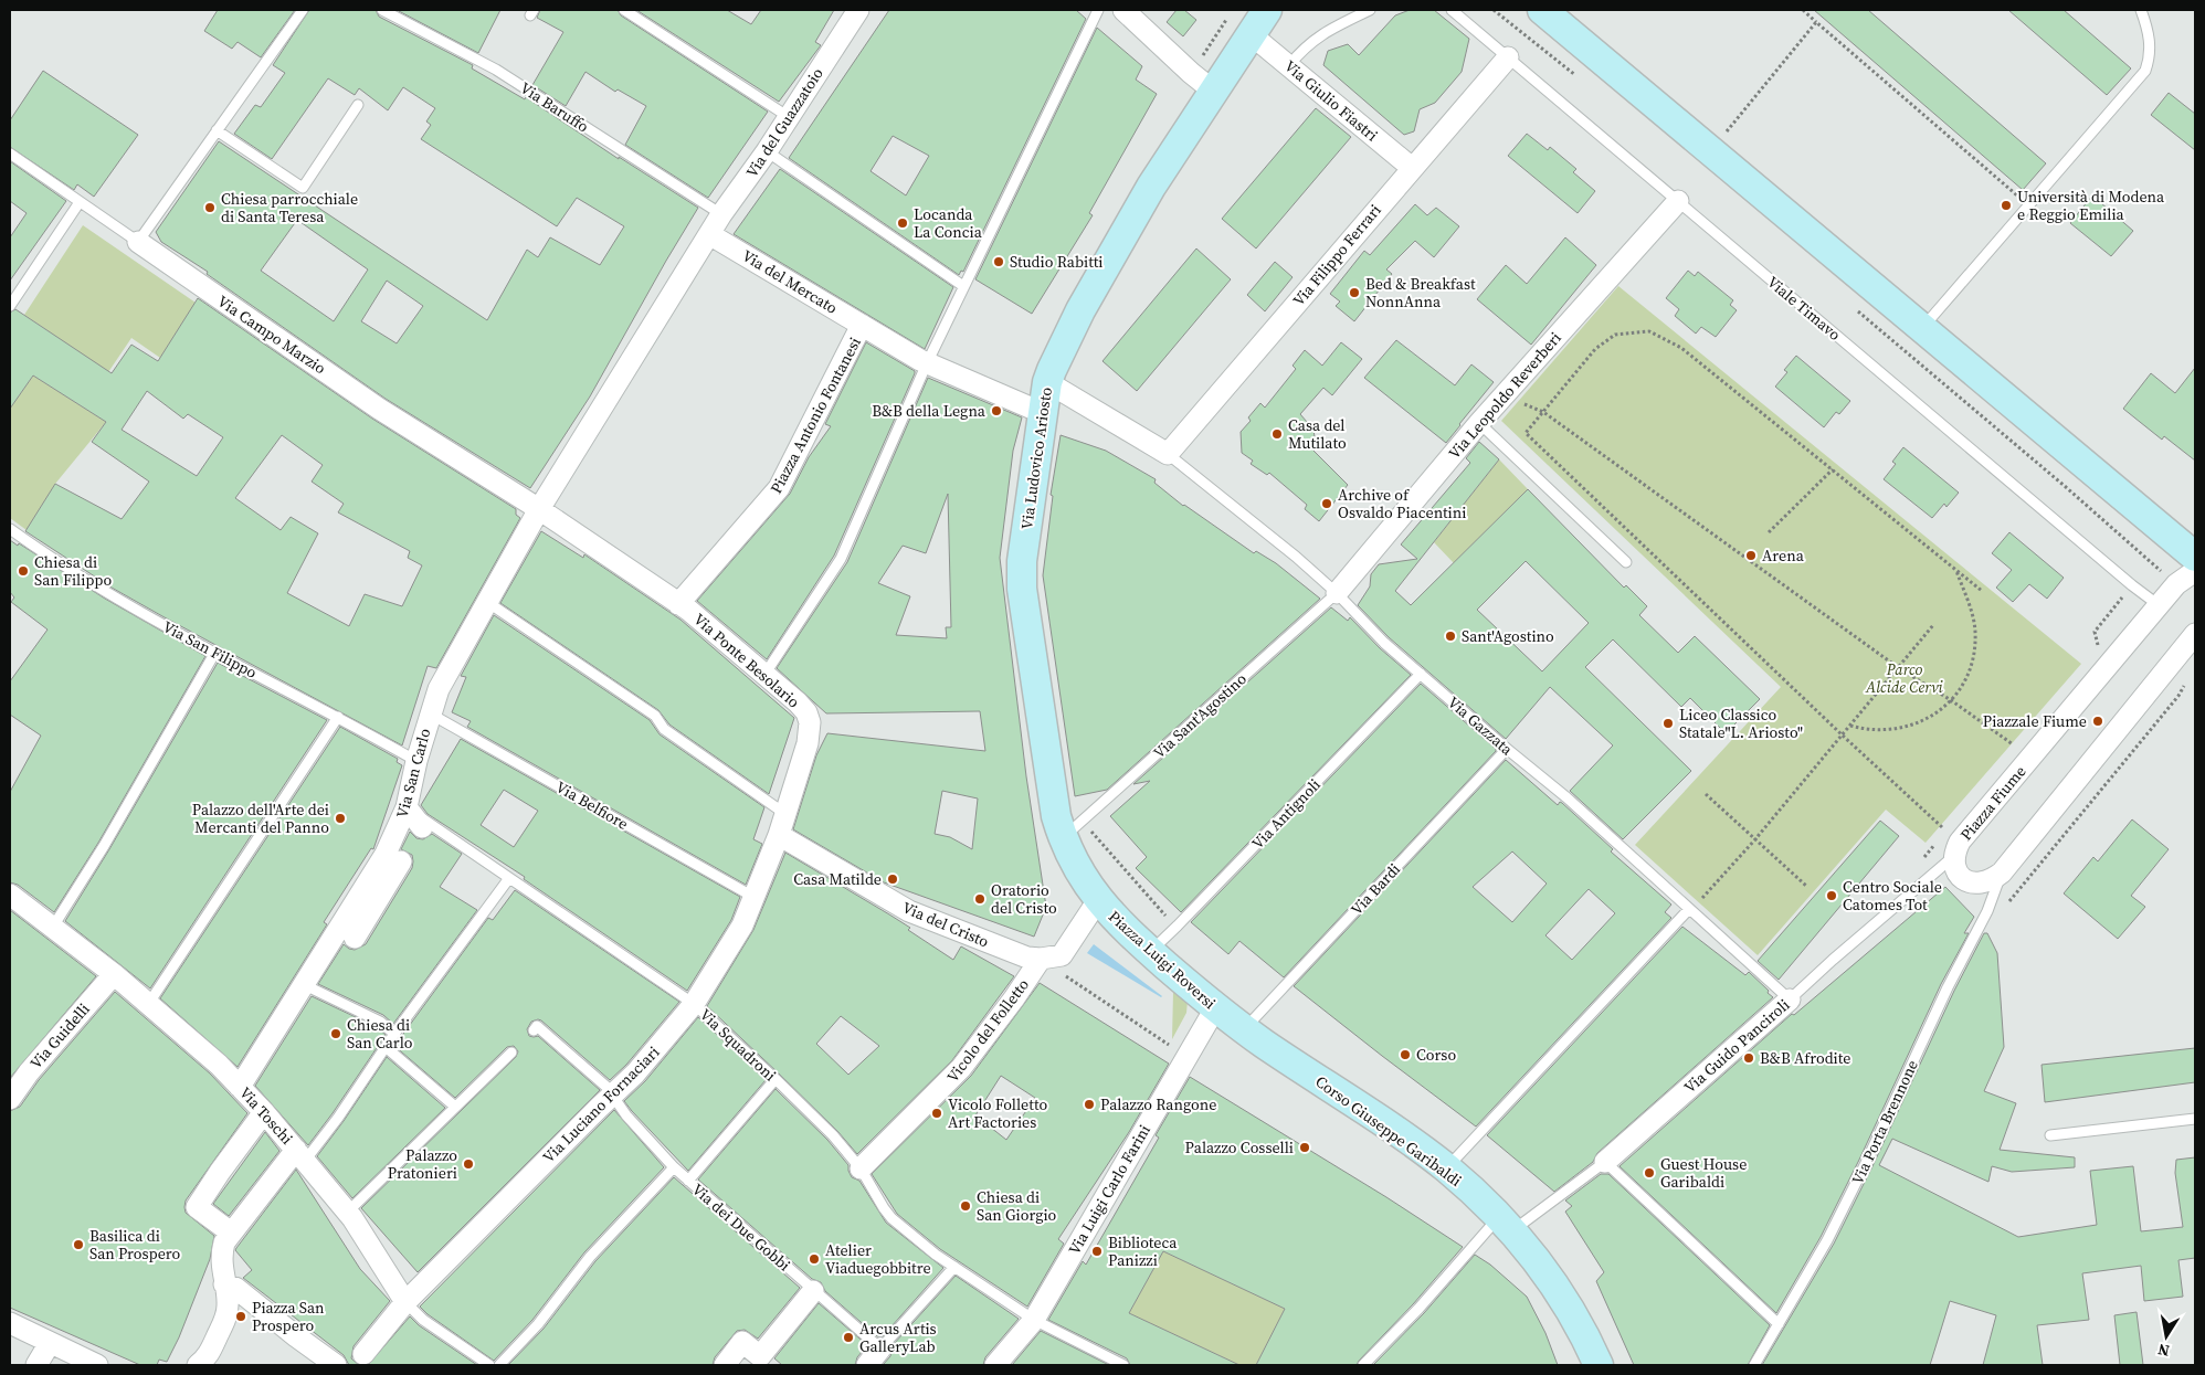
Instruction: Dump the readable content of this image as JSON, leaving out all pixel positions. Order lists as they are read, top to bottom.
{
  "streets": {
    "street": [
      "Via Giulio Fiastri",
      "Via del Guazzatoio",
      "Via Filippo Ferrari",
      "Via del Mercato",
      "Via Campo Marzio",
      "Via Leopoldo Reverberi",
      "Piazza Antonio Fontanesi",
      "Via Ludovico Ariosto",
      "Via Ponte Besolario",
      "Via San Carlo",
      "Piazza Fiume",
      "Via del Cristo",
      "Piazza Luigi Roversi",
      "Vicolo del Folletto",
      "Via Guidelli",
      "Via Guido Panciroli",
      "Via Luciano Fornaciari",
      "Via Toschi",
      "Corso Giuseppe Garibaldi",
      "Via Luigi Carlo Farini"
    ],
    "lane": [
      "Via Baruffo",
      "Viale Timavo",
      "Via San Filippo",
      "Via Sant'Agostino",
      "Via Gazzata",
      "Via Belfiore",
      "Via Antignoli",
      "Via Bardi",
      "Via Squadroni",
      "Via Porta Brennone",
      "Via dei Due Gobbi"
    ]
  },
  "crossings": [
    ["Via Giulio Fiastri", "Via Filippo Ferrari"],
    ["Via Giulio Fiastri", "Via Ludovico Ariosto"],
    ["Via Baruffo", "Via del Guazzatoio"],
    ["Via del Guazzatoio", "Via del Mercato"],
    ["Via Filippo Ferrari", "Viale Timavo"],
    ["Via Filippo Ferrari", "Via Gazzata"],
    ["Via del Mercato", "Piazza Antonio Fontanesi"],
    ["Via del Mercato", "Via Ludovico Ariosto"],
    ["Viale Timavo", "Via Leopoldo Reverberi"],
    ["Viale Timavo", "Piazza Fiume"],
    ["Via Campo Marzio", "Piazza Antonio Fontanesi"],
    ["Via Campo Marzio", "Via Ponte Besolario"],
    ["Via Campo Marzio", "Via San Carlo"],
    ["Via Leopoldo Reverberi", "Via Sant'Agostino"],
    ["Via Leopoldo Reverberi", "Via Gazzata"],
    ["Piazza Antonio Fontanesi", "Via Ponte Besolario"],
    ["Via Ludovico Ariosto", "Via Sant'Agostino"],
    ["Via Ludovico Ariosto", "Piazza Luigi Roversi"],
    ["Via San Filippo", "Via San Carlo"],
    ["Via Ponte Besolario", "Via Luciano Fornaciari"],
    ["Via Sant'Agostino", "Via Gazzata"],
    ["Via Sant'Agostino", "Piazza Luigi Roversi"],
    ["Via Gazzata", "Via Antignoli"],
    ["Via Gazzata", "Via Bardi"],
    ["Via Gazzata", "Via Guido Panciroli"],
    ["Via San Carlo", "Via Belfiore"],
    ["Via San Carlo", "Via Squadroni"],
    ["Via San Carlo", "Via Toschi"],
    ["Piazza Fiume", "Via Guido Panciroli"],
    ["Piazza Fiume", "Via Porta Brennone"],
    ["Via Belfiore", "Via Luciano Fornaciari"],
    ["Via Antignoli", "Piazza Luigi Roversi"],
    ["Via Bardi", "Piazza Luigi Roversi"],
    ["Via Bardi", "Corso Giuseppe Garibaldi"],
    ["Via del Cristo", "Vicolo del Folletto"],
    ["Via del Cristo", "Via Luciano Fornaciari"],
    ["Piazza Luigi Roversi", "Corso Giuseppe Garibaldi"],
    ["Piazza Luigi Roversi", "Via Luigi Carlo Farini"],
    ["Vicolo del Folletto", "Via Squadroni"],
    ["Via Guidelli", "Via Toschi"],
    ["Via Squadroni", "Via Luciano Fornaciari"],
    ["Via Squadroni", "Via Luigi Carlo Farini"],
    ["Via Guido Panciroli", "Corso Giuseppe Garibaldi"],
    ["Via Luciano Fornaciari", "Via Toschi"],
    ["Via Luciano Fornaciari", "Via dei Due Gobbi"]
  ],
  "parks": ["Parco Alcide Cervi"],
  "places": [
    "Università di Modena e Reggio Emilia",
    "Chiesa parrocchiale di Santa Teresa",
    "Locanda La Concia",
    "Studio Rabitti",
    "Bed & Breakfast NonnAnna",
    "B&B della Legna",
    "Casa del Mutilato",
    "Archive of Osvaldo Piacentini",
    "Arena",
    "Chiesa di San Filippo",
    "Sant'Agostino",
    "Piazzale Fiume",
    "Liceo Classico Statale\"L. Ariosto\"",
    "Palazzo dell'Arte dei Mercanti del Panno",
    "Casa Matilde",
    "Centro Sociale Catomes Tot",
    "Oratorio del Cristo",
    "Chiesa di San Carlo",
    "Corso",
    "B&B Afrodite",
    "Palazzo Rangone",
    "Vicolo Folletto Art Factories",
    "Palazzo Cosselli",
    "Palazzo Pratonieri",
    "Guest House Garibaldi",
    "Chiesa di San Giorgio",
    "Basilica di San Prospero",
    "Biblioteca Panizzi",
    "Atelier Viaduegobbitre",
    "Piazza San Prospero",
    "Arcus Artis GalleryLab"
  ],
  "north": "bottom"
}
